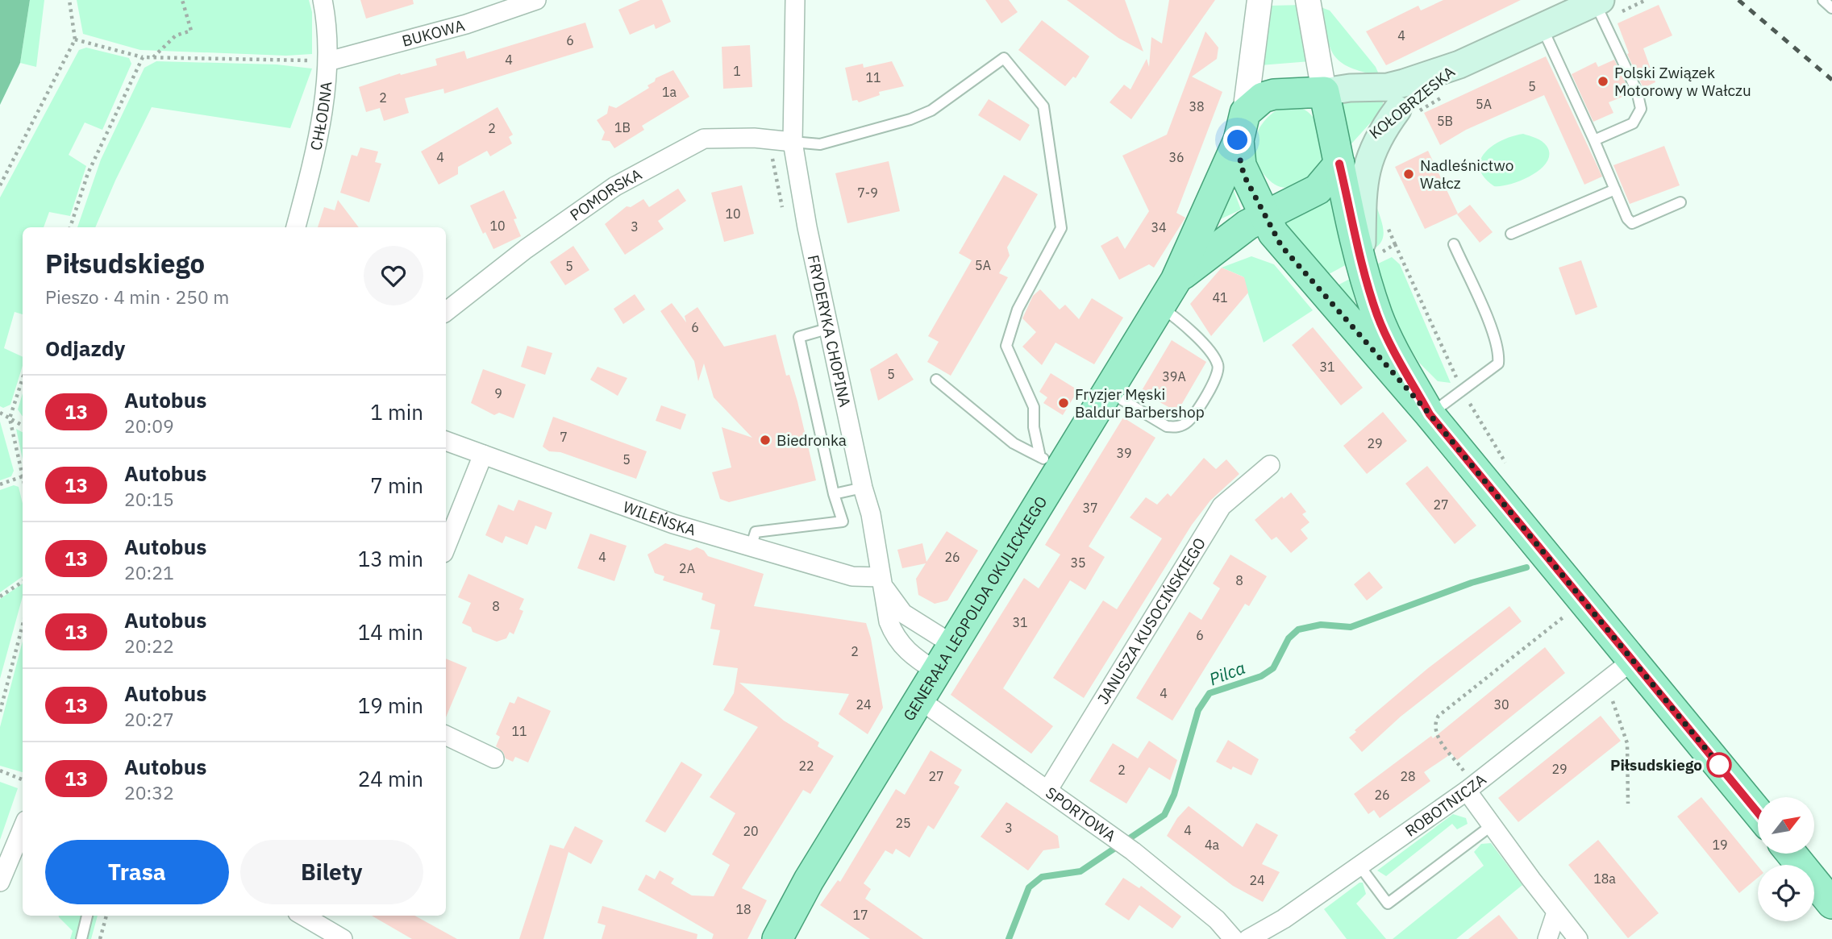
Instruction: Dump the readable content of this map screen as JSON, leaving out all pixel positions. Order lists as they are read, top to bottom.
{
  "streets": {
    "main road": ["KOŁOBRZESKA", "GENERAŁA LEOPOLDA OKULICKIEGO"],
    "street": [
      "BUKOWA",
      "CHŁODNA",
      "POMORSKA",
      "FRYDERYKA CHOPINA",
      "WILEŃSKA",
      "JANUSZA KUSOCIŃSKIEGO",
      "ROBOTNICZA",
      "SPORTOWA"
    ]
  },
  "crossings": [
    ["BUKOWA", "CHŁODNA"],
    ["KOŁOBRZESKA", "GENERAŁA LEOPOLDA OKULICKIEGO"],
    ["POMORSKA", "FRYDERYKA CHOPINA"],
    ["FRYDERYKA CHOPINA", "WILEŃSKA"],
    ["FRYDERYKA CHOPINA", "GENERAŁA LEOPOLDA OKULICKIEGO"],
    ["GENERAŁA LEOPOLDA OKULICKIEGO", "SPORTOWA"],
    ["JANUSZA KUSOCIŃSKIEGO", "SPORTOWA"]
  ],
  "water": ["Pilca"],
  "places": [
    "Polski Związek Motorowy w Wałczu",
    "Nadleśnictwo Wałcz",
    "Fryzjer Męski Baldur Barbershop",
    "Biedronka",
    "Piłsudskiego"
  ],
  "lines": ["bus line 13"],
  "house_numbers": [
    "4",
    "6",
    "4",
    "1",
    "11",
    "5",
    "1a",
    "2",
    "5A",
    "38",
    "5B",
    "1B",
    "2",
    "4",
    "36",
    "7-9",
    "10",
    "10",
    "3",
    "34",
    "5A",
    "5",
    "41",
    "6",
    "31",
    "5",
    "39A",
    "9",
    "7",
    "29",
    "39",
    "5",
    "27",
    "37",
    "4",
    "26",
    "35",
    "2A",
    "8",
    "8",
    "31",
    "6",
    "2",
    "4",
    "24",
    "30",
    "11",
    "22",
    "29",
    "2",
    "27",
    "28",
    "26",
    "25",
    "3",
    "4",
    "20",
    "4a",
    "19",
    "18a",
    "24",
    "18",
    "17"
  ],
  "north": "top right",
  "page": {
    "heading": [
      ["Piłsudskiego", "Pieszo · 4 min · 250 m"],
      "Odjazdy"
    ],
    "list": [
      {
        "mark": "13",
        "name": "Autobus",
        "note": "20:09",
        "value": "1 min"
      },
      {
        "mark": "13",
        "name": "Autobus",
        "note": "20:15",
        "value": "7 min"
      },
      {
        "mark": "13",
        "name": "Autobus",
        "note": "20:21",
        "value": "13 min"
      },
      {
        "mark": "13",
        "name": "Autobus",
        "note": "20:22",
        "value": "14 min"
      },
      {
        "mark": "13",
        "name": "Autobus",
        "note": "20:27",
        "value": "19 min"
      },
      {
        "mark": "13",
        "name": "Autobus",
        "note": "20:32",
        "value": "24 min"
      }
    ],
    "buttons": ["Trasa", "Bilety"]
  }
}
